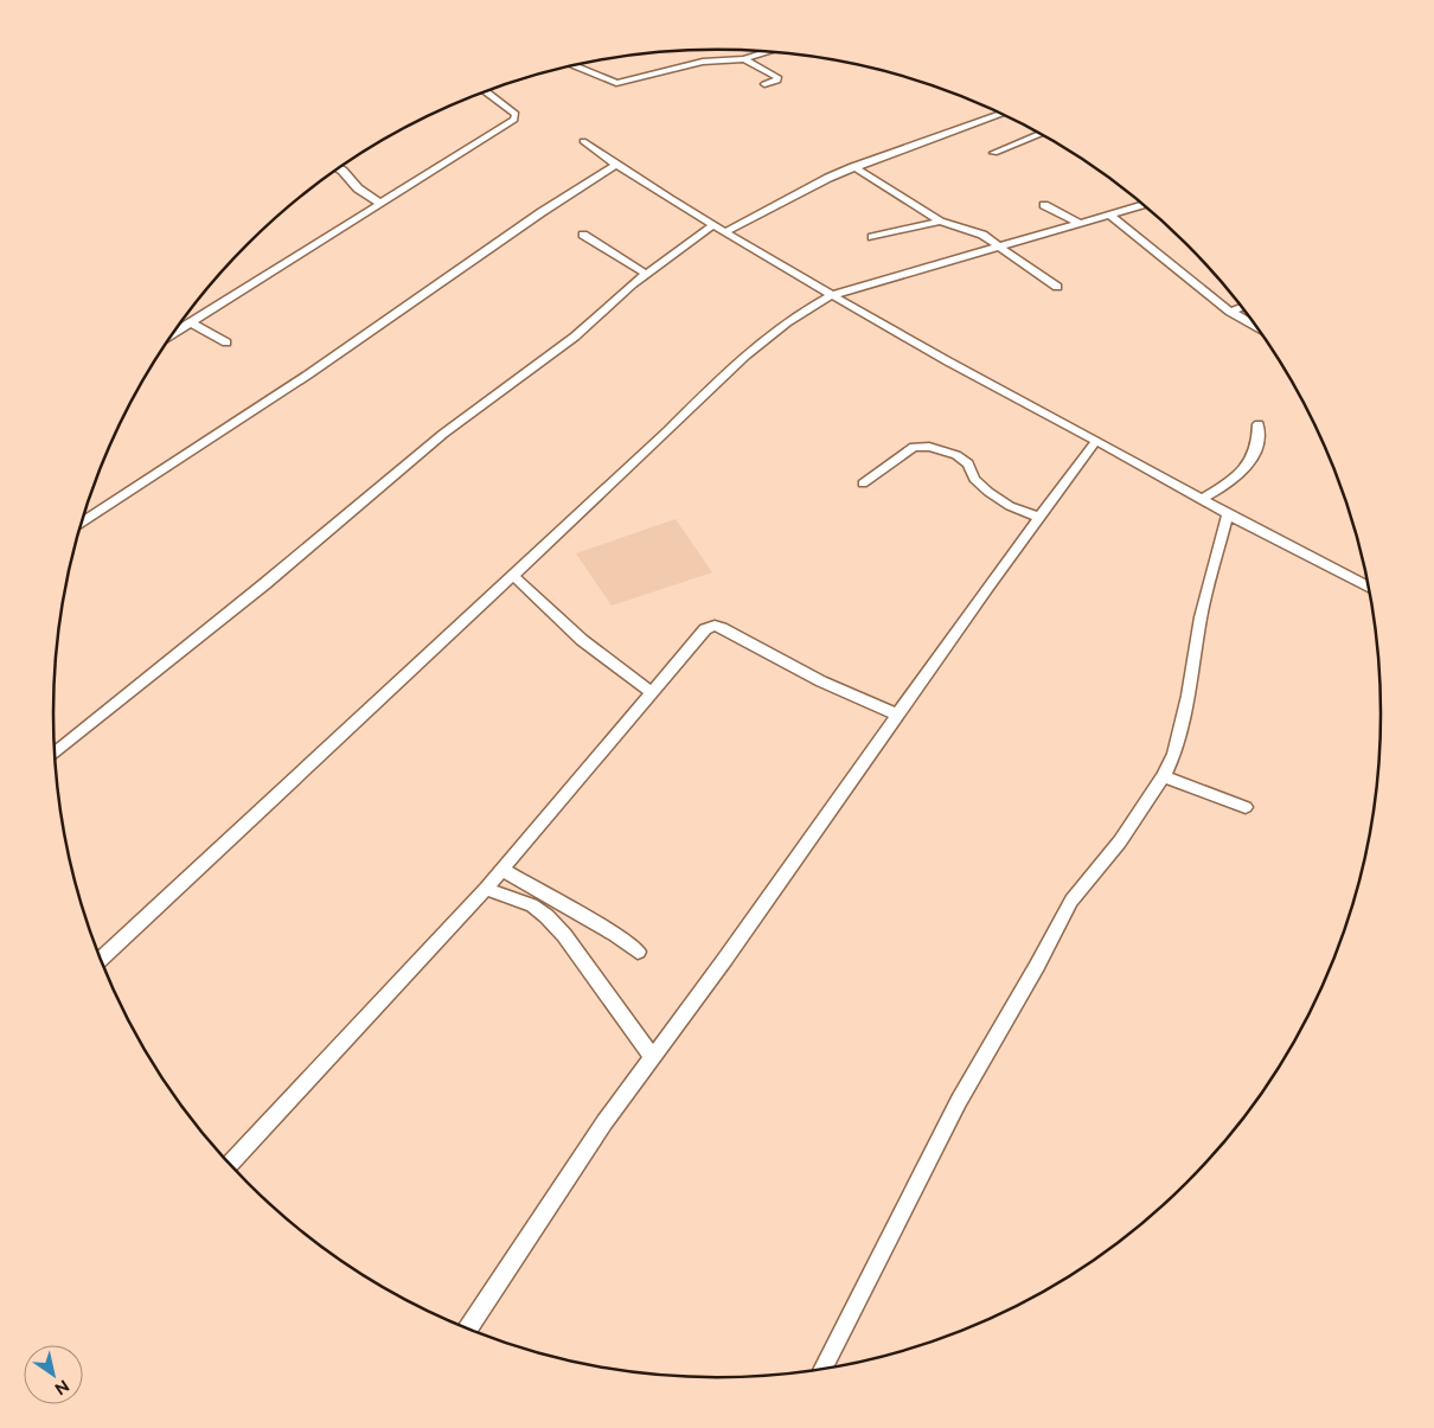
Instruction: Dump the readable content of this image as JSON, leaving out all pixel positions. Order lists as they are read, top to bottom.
{
  "north": "bottom right"
}
